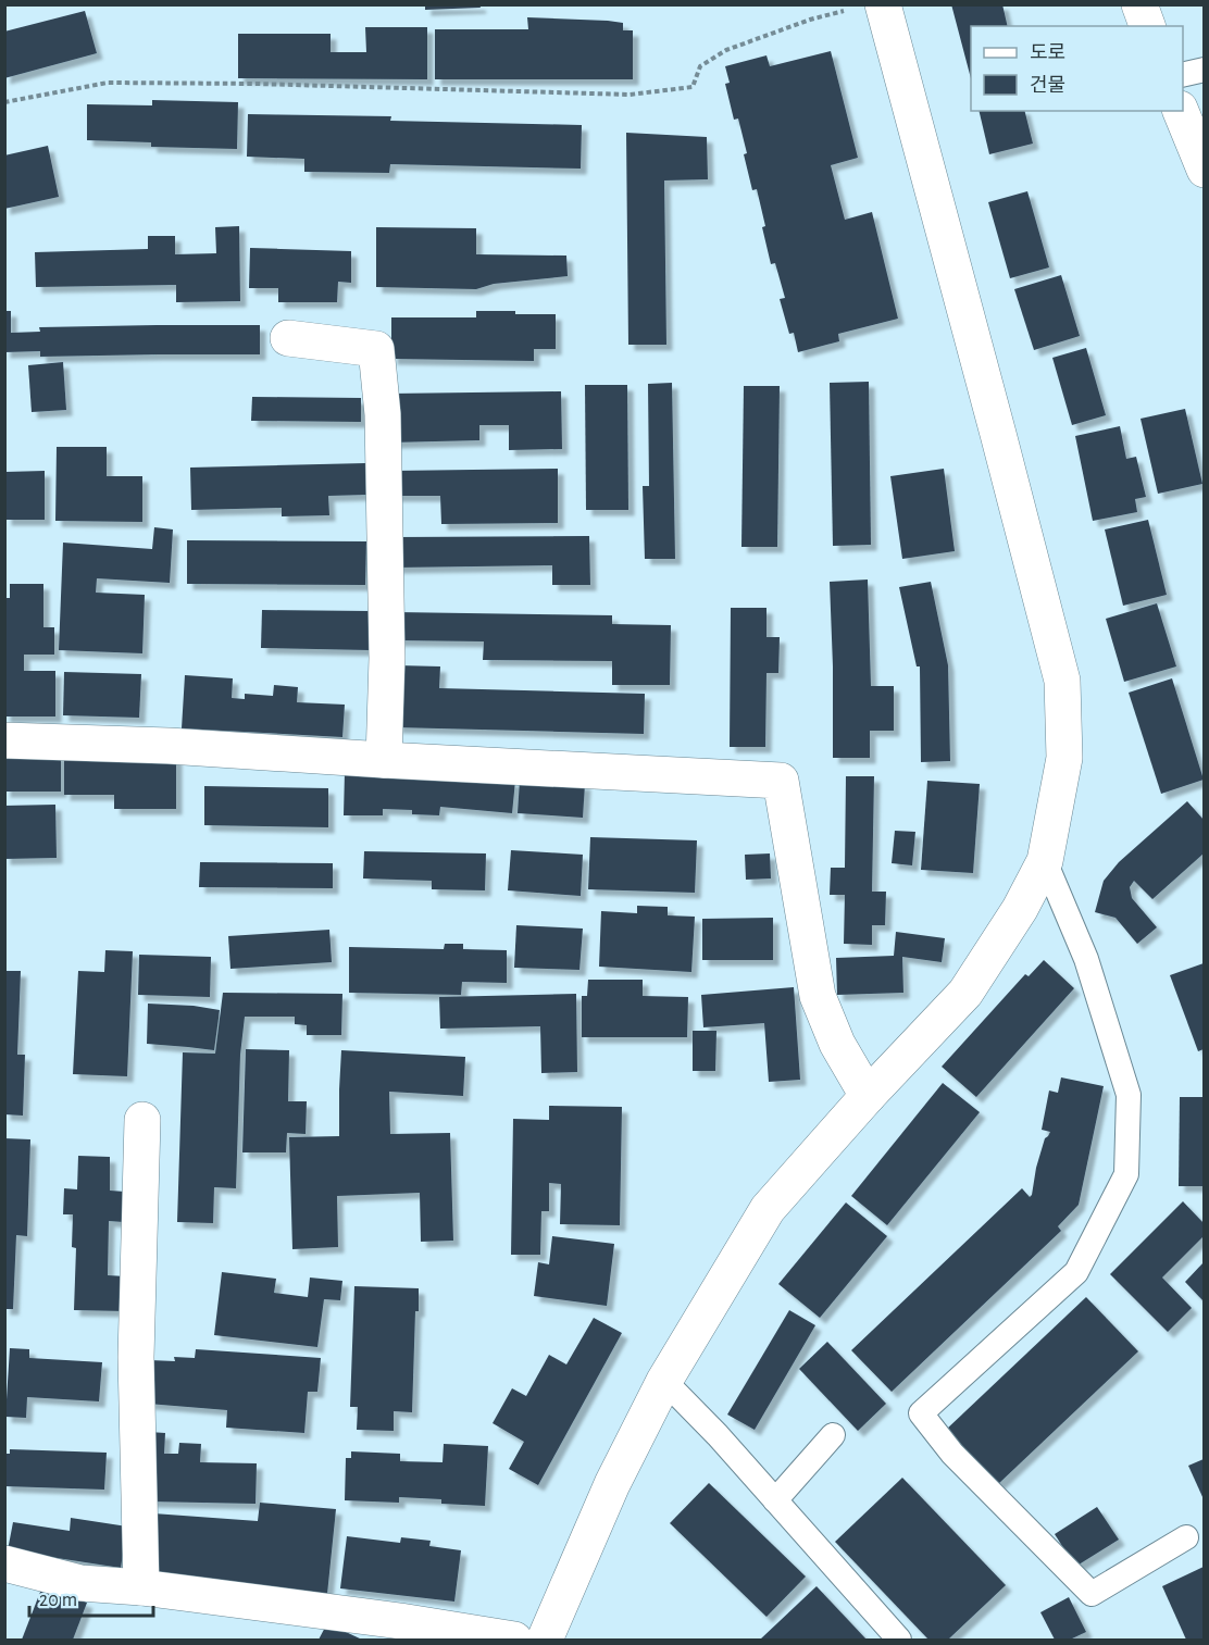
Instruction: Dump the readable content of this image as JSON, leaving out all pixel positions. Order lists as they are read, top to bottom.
{
  "legend": ["도로", "건물"],
  "scale_bar": "20 m"
}
